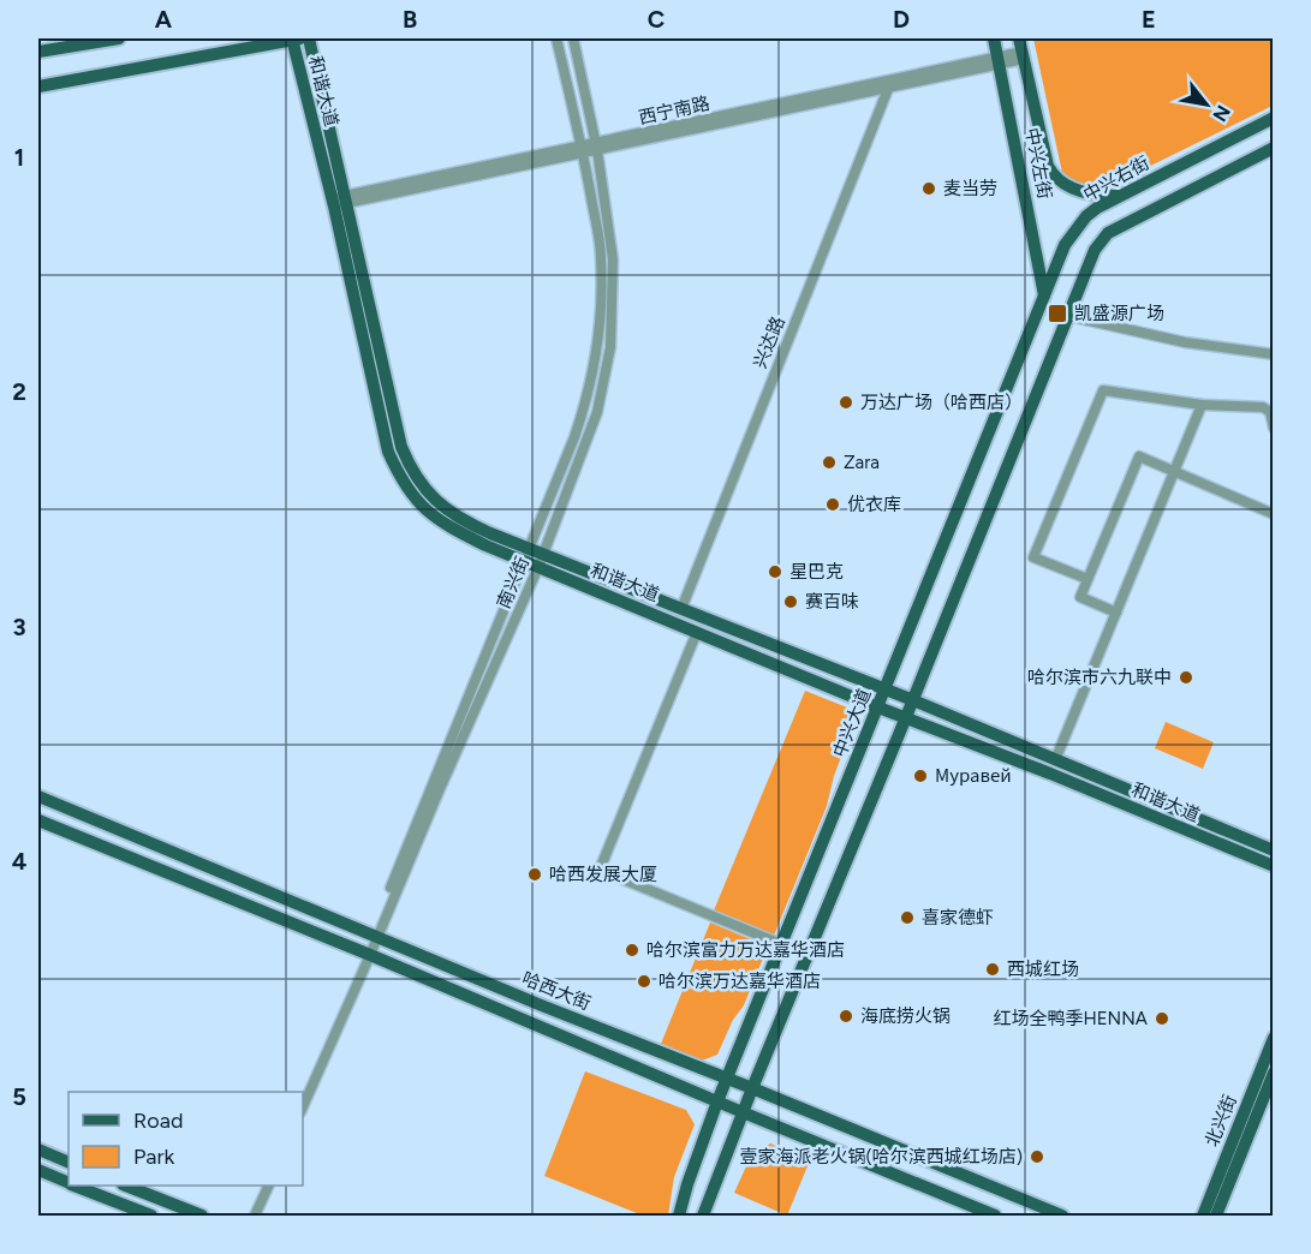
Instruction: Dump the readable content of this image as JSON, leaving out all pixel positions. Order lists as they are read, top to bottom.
{
  "streets": {
    "main road": [
      "和谐大道",
      "中兴左街",
      "中兴右街",
      "中兴大道",
      "哈西大街",
      "北兴街"
    ],
    "street": ["西宁南路", "兴达路", "南兴街"]
  },
  "crossings": [
    ["和谐大道", "西宁南路"],
    ["和谐大道", "兴达路"],
    ["和谐大道", "南兴街"],
    ["和谐大道", "中兴大道"],
    ["西宁南路", "中兴左街"],
    ["西宁南路", "兴达路"],
    ["西宁南路", "南兴街"],
    ["中兴左街", "中兴右街"],
    ["中兴左街", "中兴大道"],
    ["中兴右街", "中兴大道"],
    ["南兴街", "哈西大街"],
    ["中兴大道", "哈西大街"]
  ],
  "places": {
    "other": [
      "麦当劳",
      "万达广场（哈西店）",
      "Zara",
      "优衣库",
      "星巴克",
      "赛百味",
      "哈尔滨市六九联中",
      "Муравей",
      "哈西发展大厦",
      "喜家德虾",
      "哈尔滨富力万达嘉华酒店",
      "西城红场",
      "哈尔滨万达嘉华酒店",
      "海底捞火锅",
      "红场全鸭季HENNA",
      "壹家海派老火锅(哈尔滨西城红场店)"
    ],
    "transit": ["凯盛源广场"]
  },
  "legend": ["Road", "Park"],
  "north": "bottom right",
  "grid": {
    "columns": [
      "A",
      "B",
      "C",
      "D",
      "E"
    ],
    "rows": [
      "1",
      "2",
      "3",
      "4",
      "5"
    ]
  }
}
